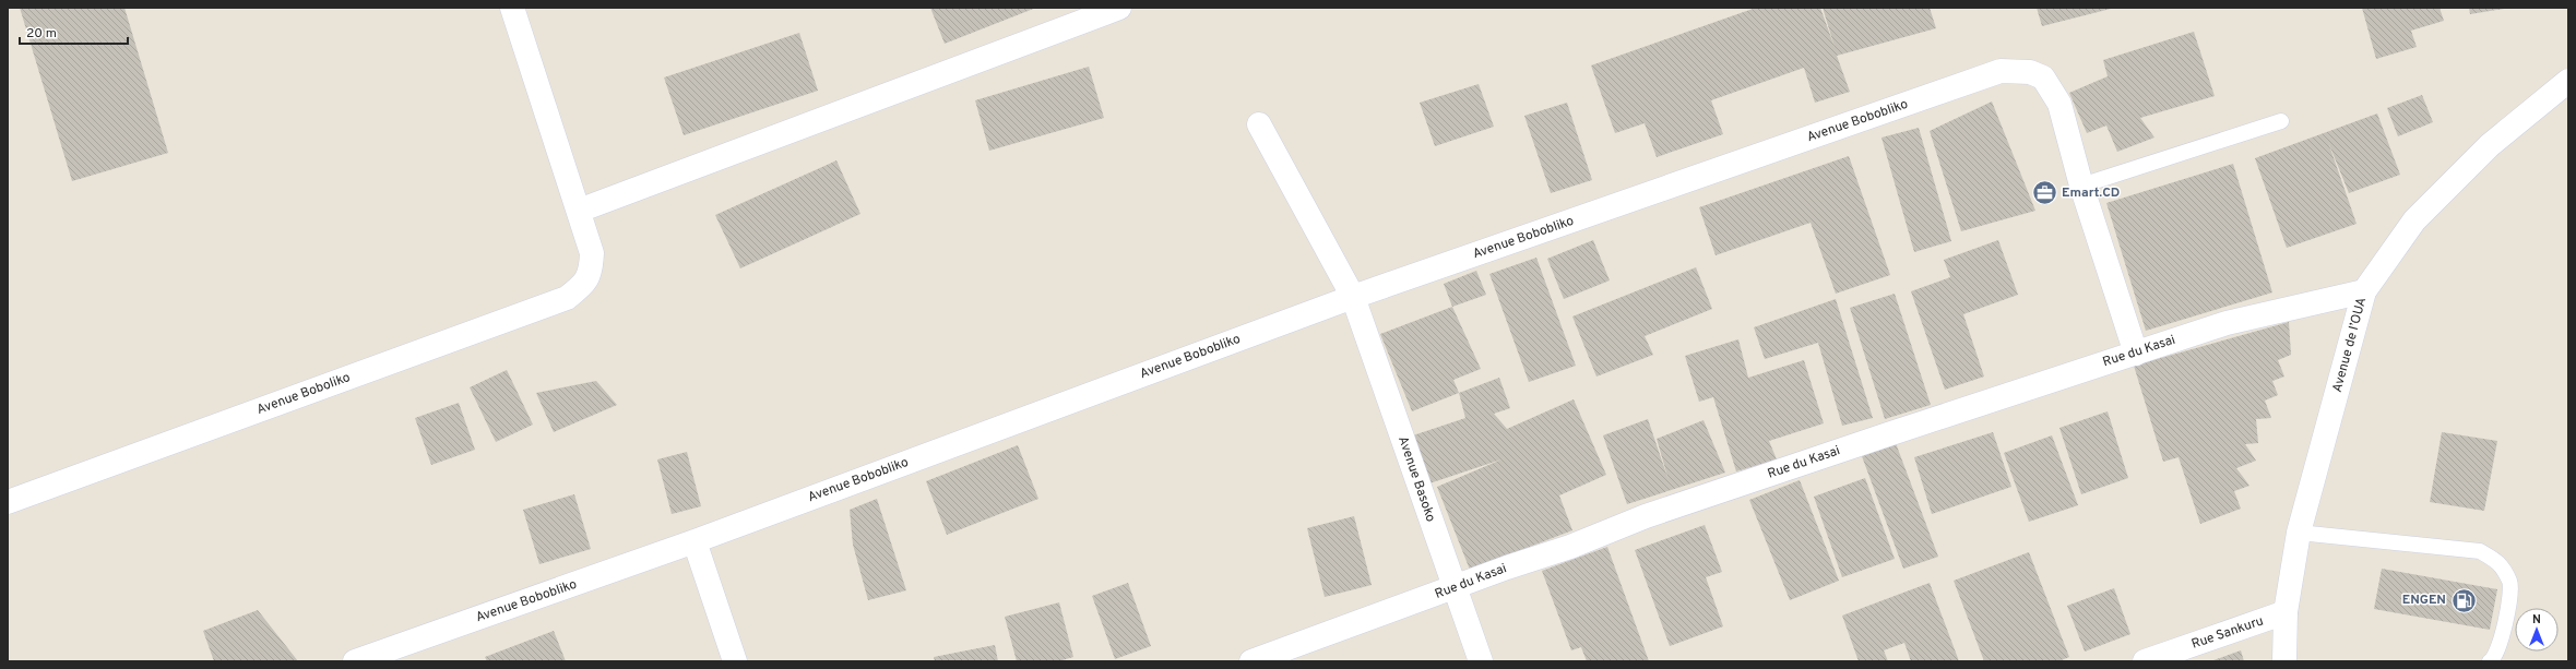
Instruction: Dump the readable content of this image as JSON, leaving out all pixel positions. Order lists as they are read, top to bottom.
{
  "streets": {
    "street": [
      "Avenue Bobobliko",
      "Avenue de l’OUA",
      "Rue du Kasai",
      "Avenue Boboliko",
      "Avenue Basoko",
      "Rue Sankuru"
    ]
  },
  "crossings": [
    ["Avenue Bobobliko", "Avenue Basoko"],
    ["Avenue de l’OUA", "Rue du Kasai"],
    ["Avenue de l’OUA", "Rue Sankuru"],
    ["Rue du Kasai", "Avenue Basoko"]
  ],
  "places": {
    "office": ["Emart.CD"],
    "fuel station": ["ENGEN"]
  },
  "scale_bar": "20 m",
  "north": "top"
}
